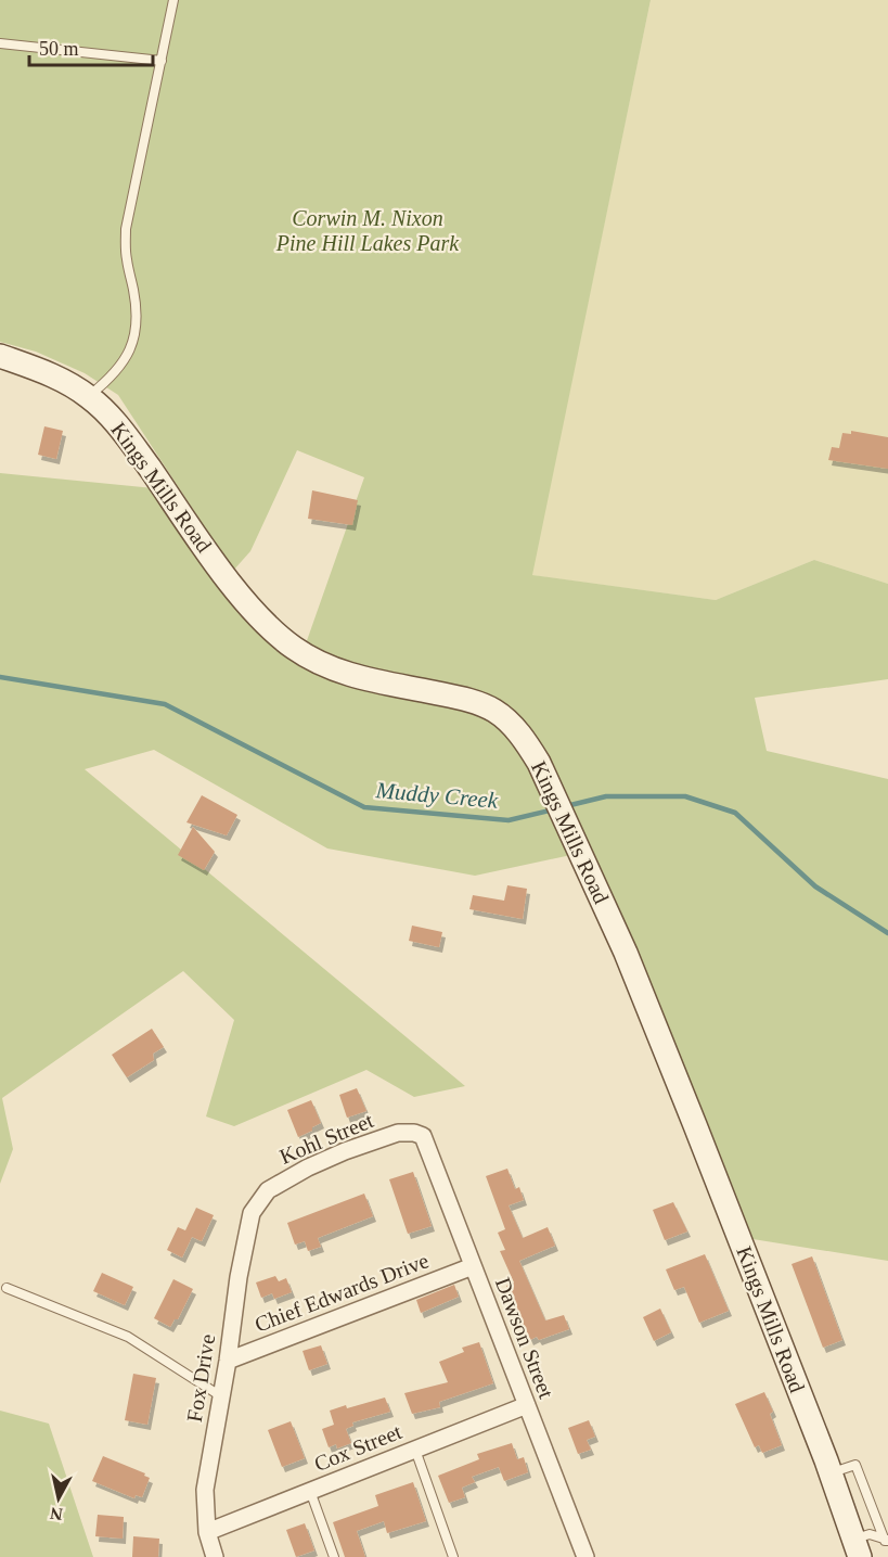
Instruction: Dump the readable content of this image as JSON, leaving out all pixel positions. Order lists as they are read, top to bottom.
{
  "streets": {
    "street": [
      "Kings Mills Road",
      "Kohl Street",
      "Chief Edwards Drive",
      "Dawson Street",
      "Fox Drive",
      "Cox Street"
    ]
  },
  "crossings": [
    ["Kohl Street", "Dawson Street"],
    ["Kohl Street", "Fox Drive"],
    ["Chief Edwards Drive", "Dawson Street"],
    ["Chief Edwards Drive", "Fox Drive"],
    ["Dawson Street", "Cox Street"],
    ["Fox Drive", "Cox Street"]
  ],
  "water": ["Muddy Creek"],
  "parks": ["Corwin M. Nixon Pine Hill Lakes Park"],
  "scale_bar": "50 m",
  "north": "bottom"
}
